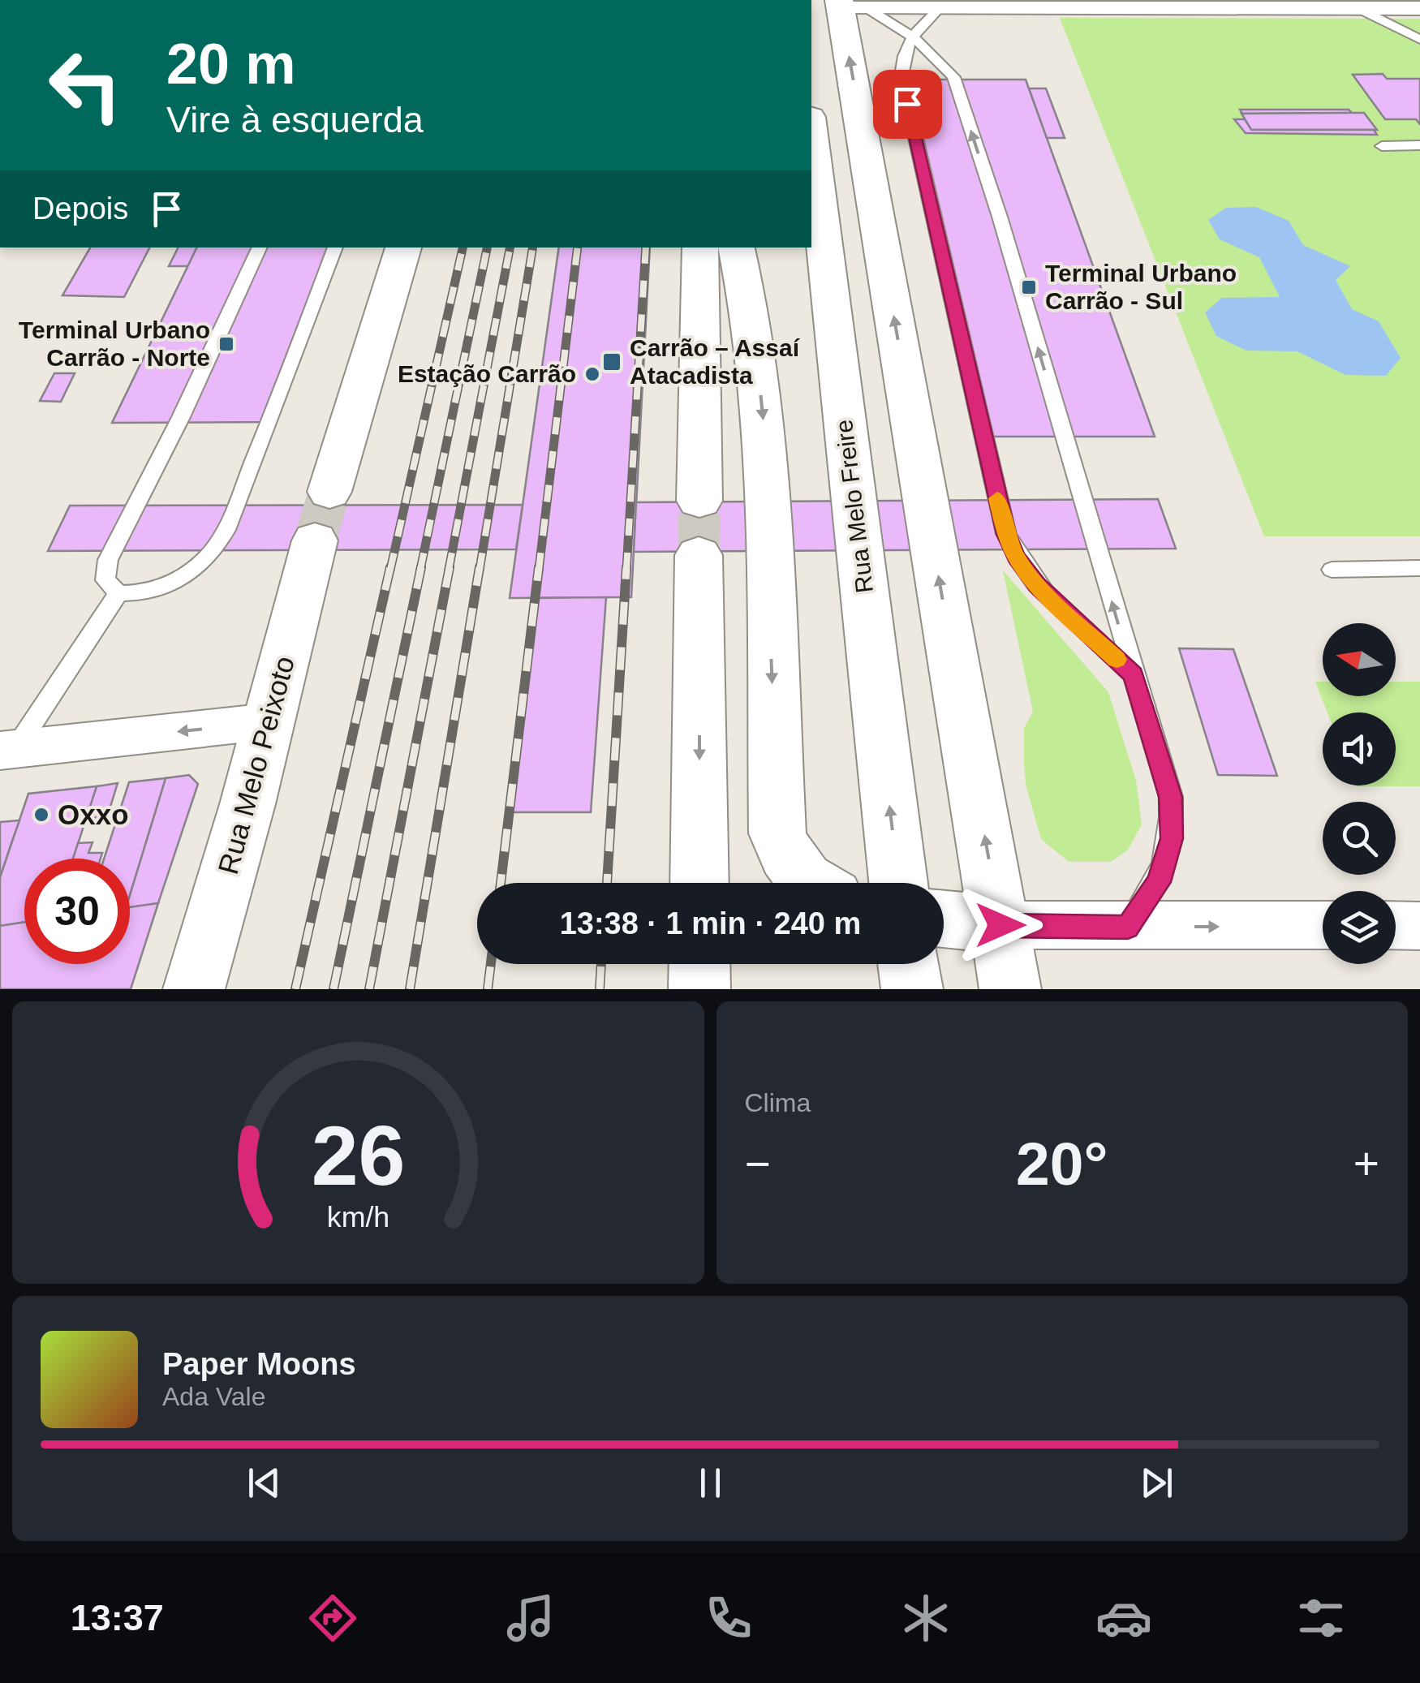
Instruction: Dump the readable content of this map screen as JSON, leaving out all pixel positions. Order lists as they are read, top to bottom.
{
  "streets": {
    "main road": ["Rua Melo Freire", "Rua Melo Peixoto"]
  },
  "places": {
    "transit": ["Terminal Urbano Carrão - Sul", "Terminal Urbano Carrão - Norte", "Carrão – Assaí Atacadista"],
    "other": ["Estação Carrão", "Oxxo"]
  },
  "north": "left",
  "page": {
    "turn": ["20 m", "Vire à esquerda"],
    "then": "Depois",
    "limit": "30",
    "trip": "13:38 · 1 min · 240 m",
    "tile": "Clima",
    "heat": ["−", "20°", "+"],
    "song": ["Paper Moons", "Ada Vale"],
    "tabs": "13:37",
    "gauge": ["26", "km/h"]
  }
}
